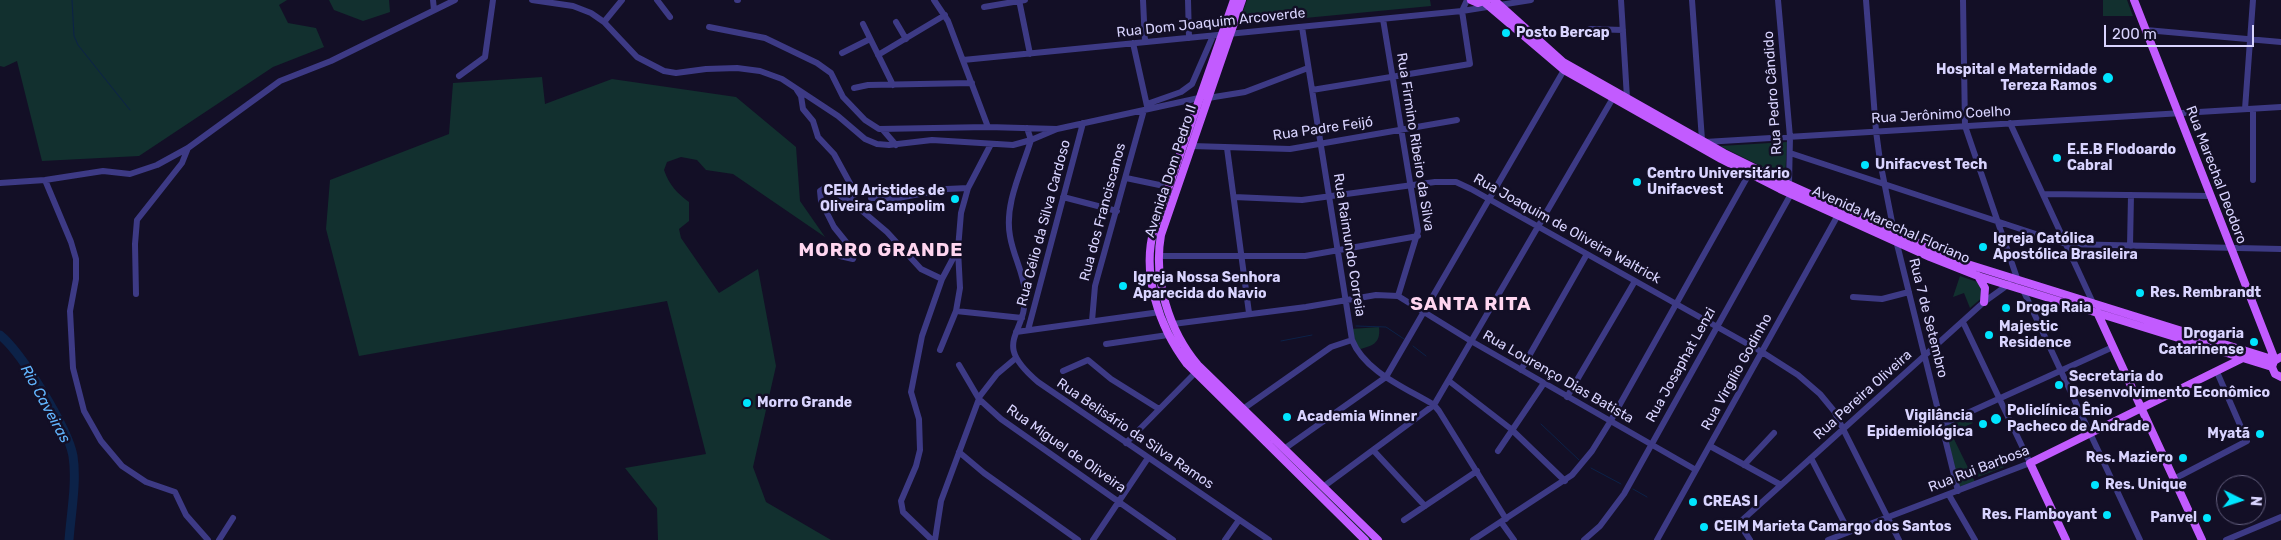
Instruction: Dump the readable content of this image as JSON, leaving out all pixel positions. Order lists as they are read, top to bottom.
{
  "streets": {
    "main road": [
      "Avenida Dom Pedro II",
      "Rua Marechal Deodoro",
      "Avenida Marechal Floriano",
      "Rua Rui Barbosa"
    ],
    "street": [
      "Rua Dom Joaquim Arcoverde",
      "Rua Pedro Cândido",
      "Rua Jerônimo Coelho",
      "Rua Padre Feijó",
      "Rua Firmino Ribeiro da Silva",
      "Rua dos Franciscanos",
      "Rua Célio da Silva Cardoso",
      "Rua Joaquim de Oliveira Waltrick",
      "Rua Raimundo Correia",
      "Rua 7 de Setembro",
      "Rua Josaphat Lenzi",
      "Rua Virgílio Godinho",
      "Rua Lourenço Dias Batista",
      "Rua Pereira Oliveira",
      "Rua Belisário da Silva Ramos",
      "Rua Miguel de Oliveira"
    ]
  },
  "crossings": [
    ["Rua Dom Joaquim Arcoverde", "Rua Firmino Ribeiro da Silva"],
    ["Rua Dom Joaquim Arcoverde", "Avenida Dom Pedro II"],
    ["Rua Dom Joaquim Arcoverde", "Rua dos Franciscanos"],
    ["Rua Dom Joaquim Arcoverde", "Avenida Marechal Floriano"],
    ["Rua Dom Joaquim Arcoverde", "Rua Raimundo Correia"],
    ["Rua Pedro Cândido", "Rua Jerônimo Coelho"],
    ["Rua Pedro Cândido", "Avenida Marechal Floriano"],
    ["Rua Jerônimo Coelho", "Rua Marechal Deodoro"],
    ["Rua Jerônimo Coelho", "Avenida Marechal Floriano"],
    ["Rua Jerônimo Coelho", "Rua 7 de Setembro"],
    ["Rua Padre Feijó", "Rua Firmino Ribeiro da Silva"],
    ["Rua Padre Feijó", "Avenida Dom Pedro II"],
    ["Rua Padre Feijó", "Rua Raimundo Correia"],
    ["Rua Firmino Ribeiro da Silva", "Rua Joaquim de Oliveira Waltrick"],
    ["Rua Firmino Ribeiro da Silva", "Rua Lourenço Dias Batista"],
    ["Rua Marechal Deodoro", "Avenida Marechal Floriano"],
    ["Avenida Marechal Floriano", "Rua 7 de Setembro"],
    ["Avenida Marechal Floriano", "Rua Josaphat Lenzi"],
    ["Avenida Marechal Floriano", "Rua Virgílio Godinho"],
    ["Avenida Marechal Floriano", "Rua Pereira Oliveira"],
    ["Avenida Marechal Floriano", "Rua Rui Barbosa"],
    ["Rua Joaquim de Oliveira Waltrick", "Rua Raimundo Correia"],
    ["Rua Joaquim de Oliveira Waltrick", "Rua Josaphat Lenzi"],
    ["Rua Joaquim de Oliveira Waltrick", "Rua Virgílio Godinho"],
    ["Rua Joaquim de Oliveira Waltrick", "Rua Pereira Oliveira"],
    ["Rua Joaquim de Oliveira Waltrick", "Rua Rui Barbosa"],
    ["Rua 7 de Setembro", "Rua Pereira Oliveira"],
    ["Rua 7 de Setembro", "Rua Rui Barbosa"],
    ["Rua Josaphat Lenzi", "Rua Lourenço Dias Batista"],
    ["Rua Virgílio Godinho", "Rua Lourenço Dias Batista"]
  ],
  "districts": ["MORRO GRANDE", "SANTA RITA"],
  "water": ["Rio Caveiras"],
  "places": [
    "Posto Bercap",
    "Hospital e Maternidade Tereza Ramos",
    "E.E.B Flodoardo Cabral",
    "Unifacvest Tech",
    "Centro Universitário Unifacvest",
    "CEIM Aristides de Oliveira Campolim",
    "Igreja Católica Apostólica Brasileira",
    "Igreja Nossa Senhora Aparecida do Navio",
    "Res. Rembrandt",
    "Droga Raia",
    "Majestic Residence",
    "Drogaria Catarinense",
    "Secretaria do Desenvolvimento Econômico",
    "Morro Grande",
    "Academia Winner",
    "Policlínica Ênio Pacheco de Andrade",
    "Vigilância Epidemiológica",
    "Myatã",
    "Res. Maziero",
    "Res. Unique",
    "CREAS I",
    "Res. Flamboyant",
    "Panvel",
    "CEIM Marieta Camargo dos Santos"
  ],
  "scale_bar": "200 m",
  "north": "right"
}
